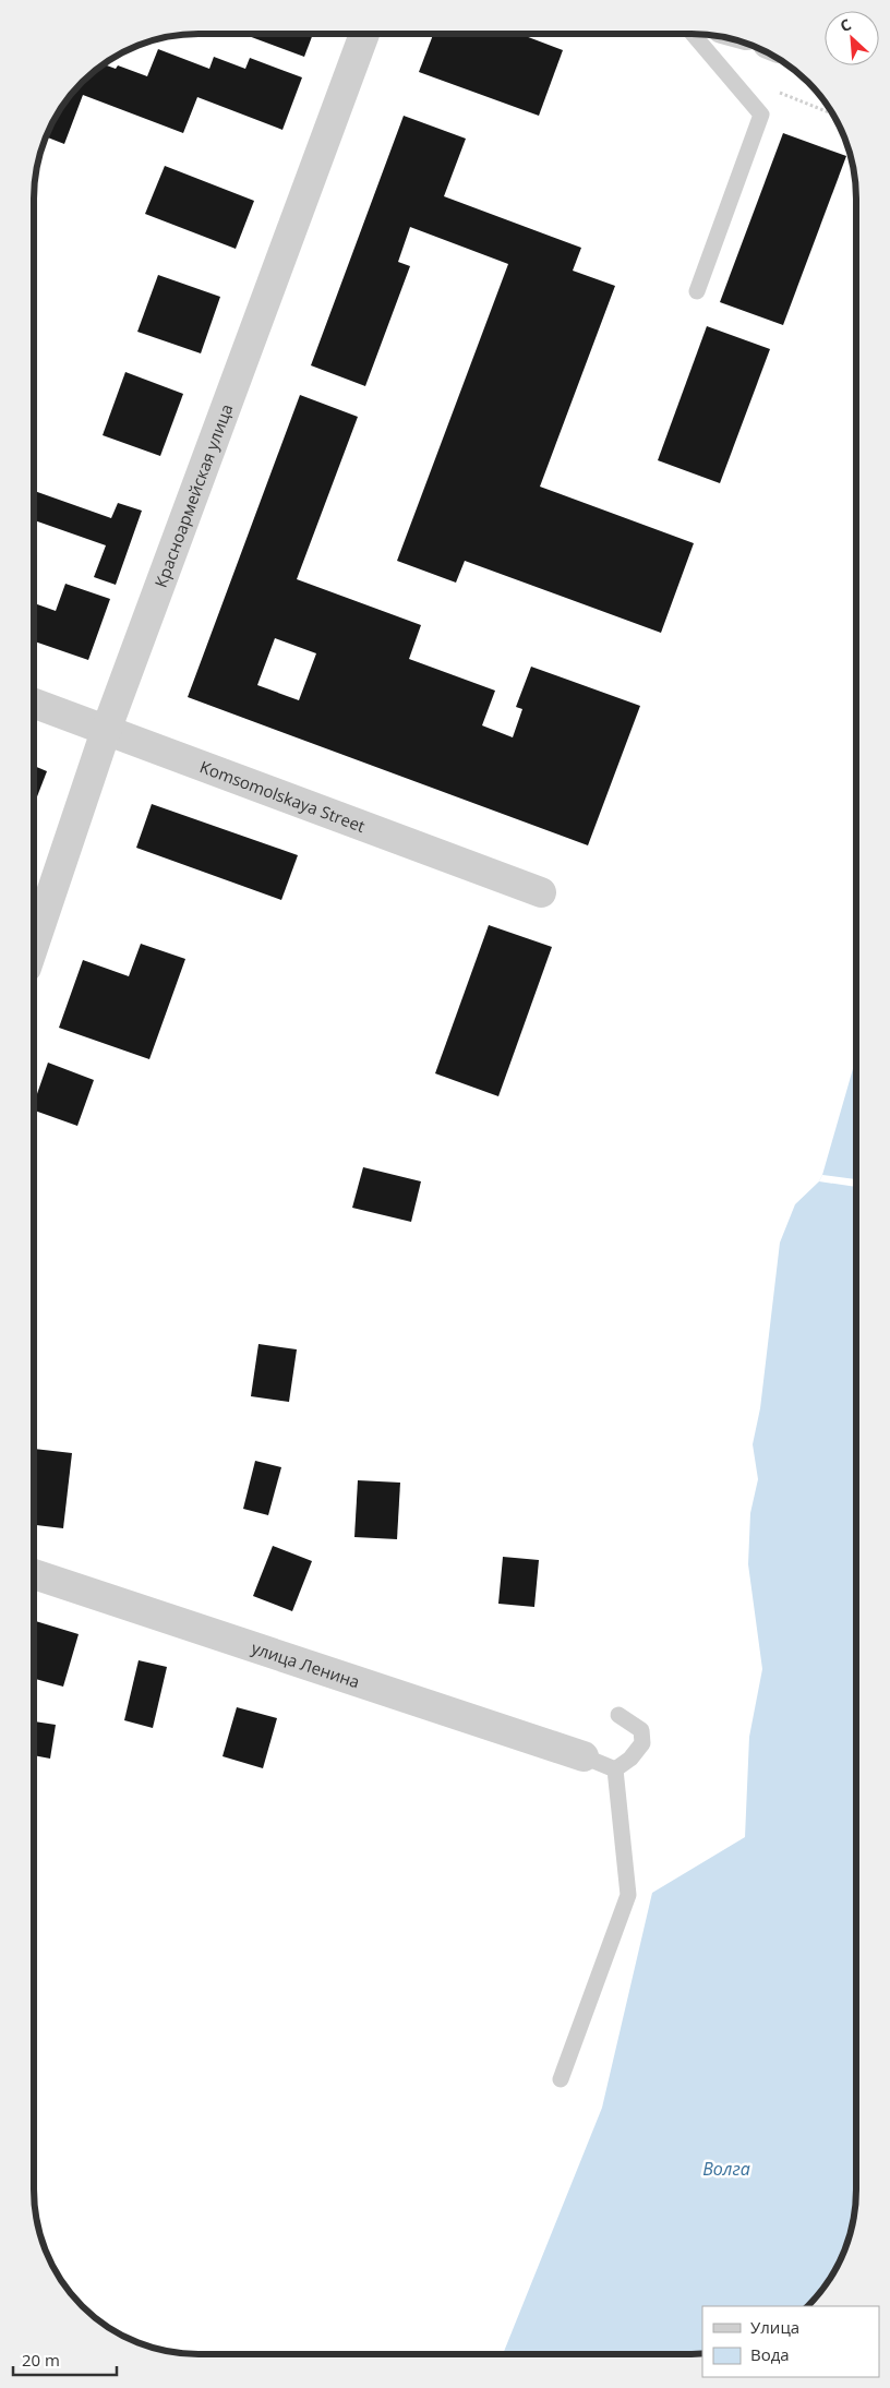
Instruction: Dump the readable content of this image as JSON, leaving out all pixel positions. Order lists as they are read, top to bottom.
{
  "streets": {
    "street": ["Красноармейская улица", "Komsomolskaya Street", "улица Ленина"]
  },
  "crossings": [
    ["Красноармейская улица", "Komsomolskaya Street"]
  ],
  "water": ["Волга"],
  "legend": ["Улица", "Вода"],
  "scale_bar": "20 m",
  "north": "top left"
}
